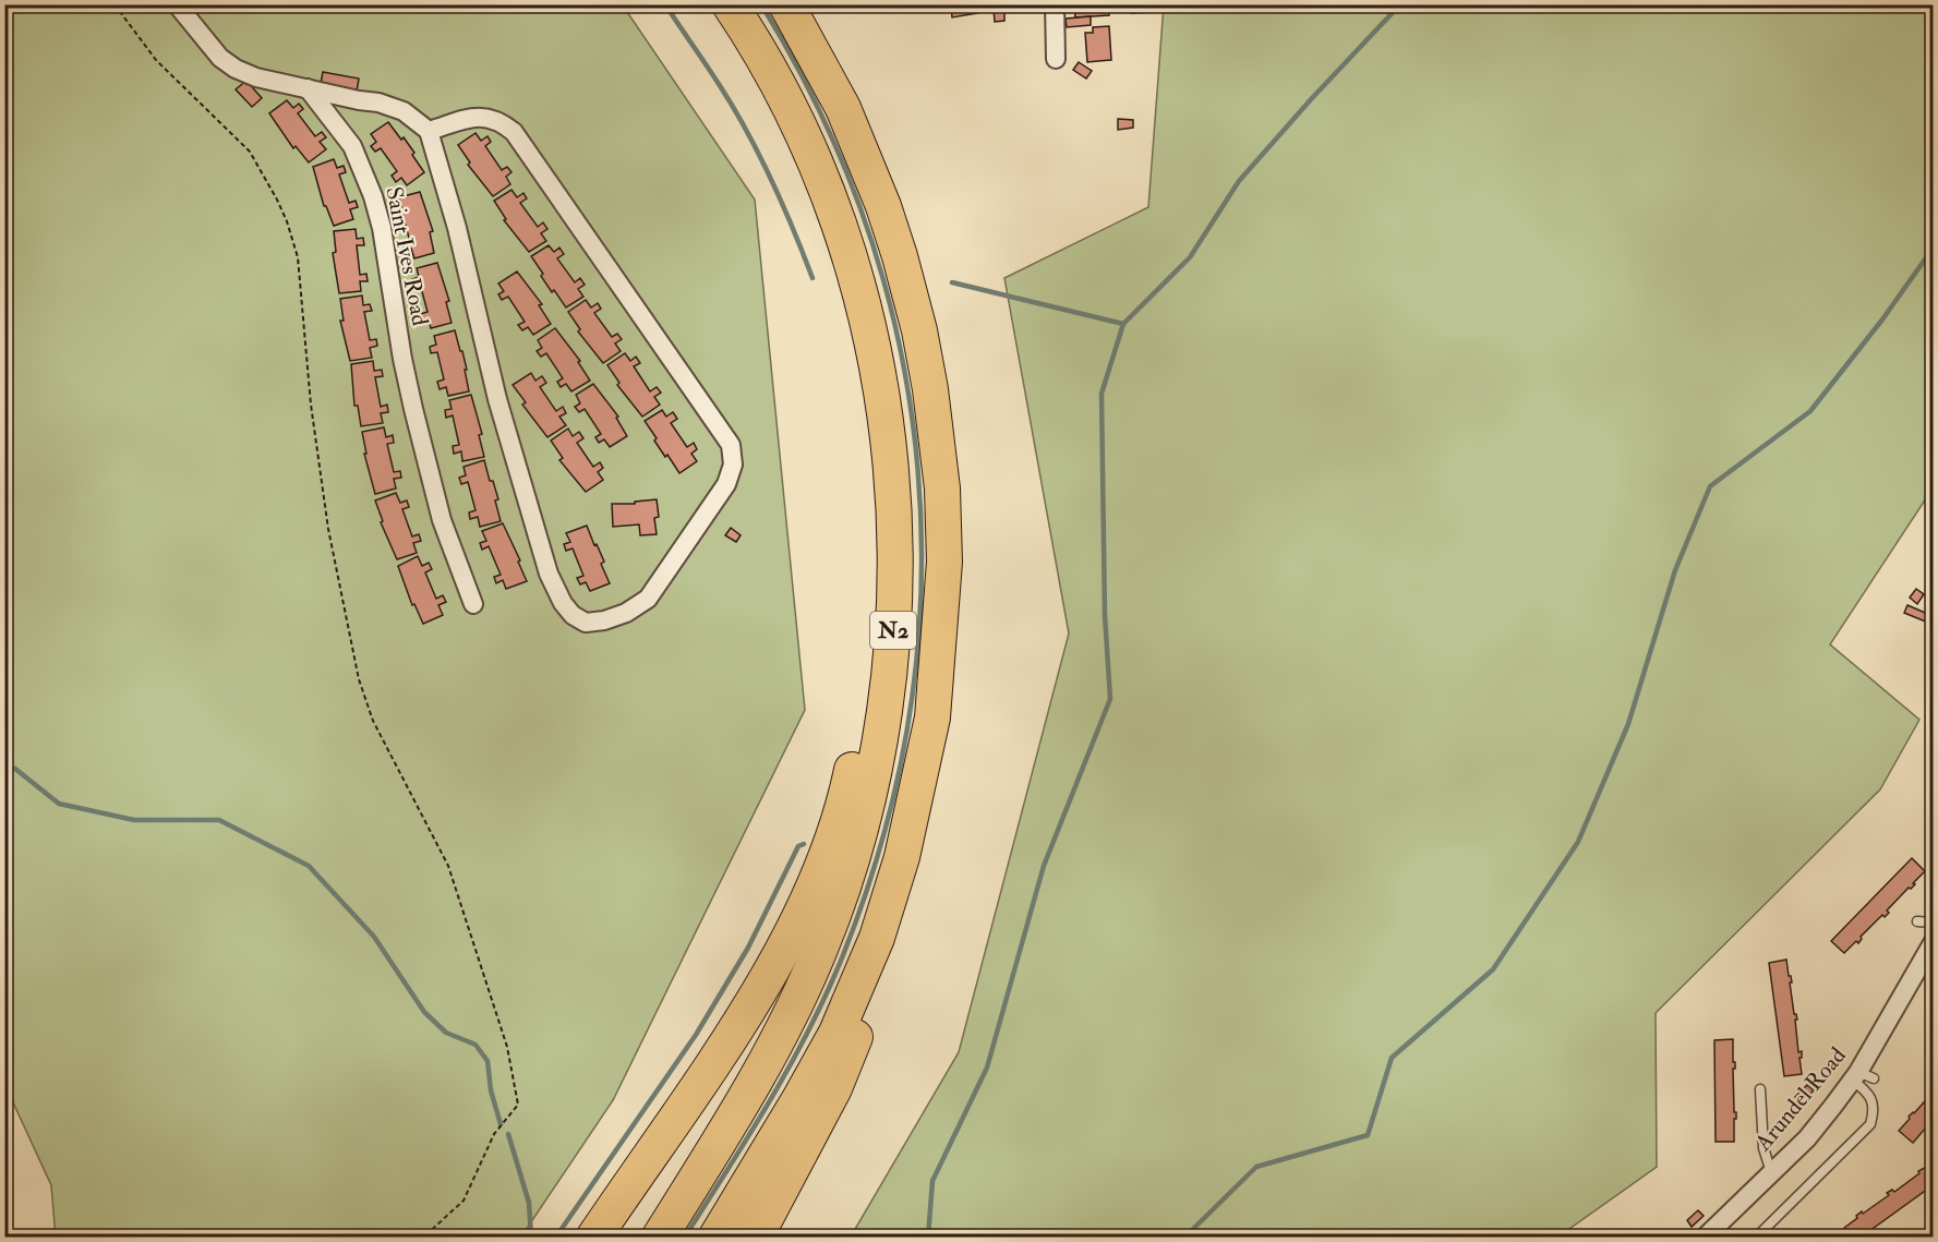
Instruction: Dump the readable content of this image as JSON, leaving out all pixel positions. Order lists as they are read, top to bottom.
{
  "streets": {
    "highway": ["N2"],
    "street": ["Saint Ives Road", "Arundel Road"]
  }
}
